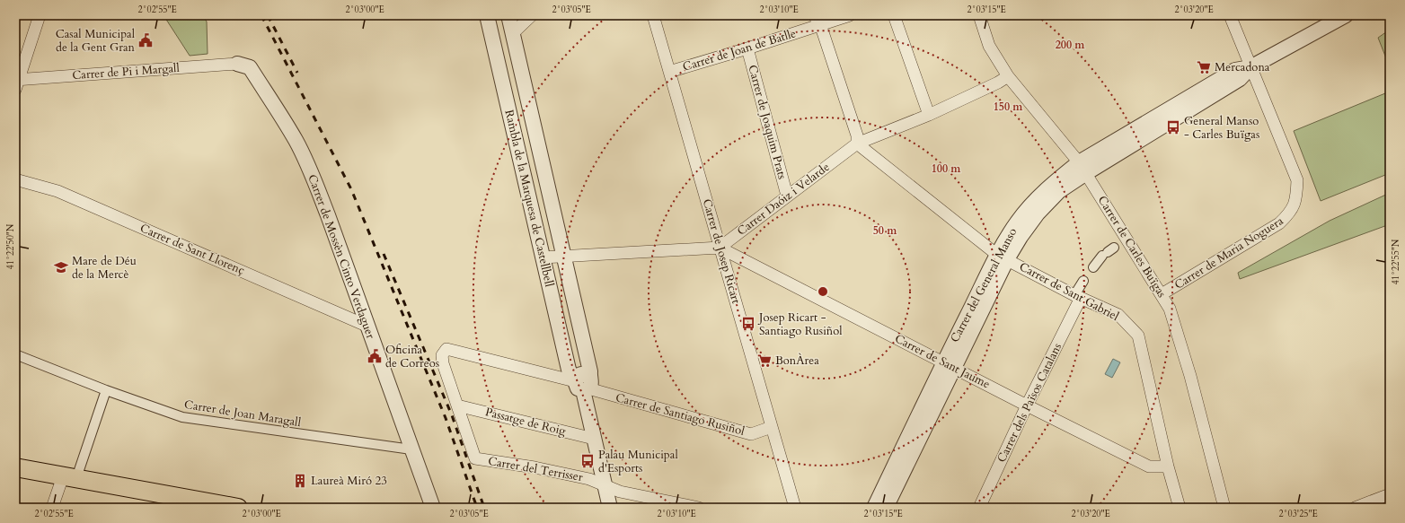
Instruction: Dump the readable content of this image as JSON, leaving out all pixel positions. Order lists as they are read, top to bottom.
{
  "streets": {
    "street": [
      "Carrer de Joan de Batlle",
      "Carrer de Pi i Margall",
      "Carrer de Joaquim Prats",
      "Rambla de la Marquesa de Castellbell",
      "Carrer Daóiz i Velarde",
      "Carrer de Carles Buïgas",
      "Carrer de Sant Llorenç",
      "Carrer de Josep Ricart",
      "Carrer de Maria Noguera",
      "Carrer de Mossèn Cinto Verdaguer",
      "Carrer del General Manso",
      "Carrer de Sant Gabriel",
      "Carrer de Sant Jaume",
      "Carrer dels Països Catalans",
      "Carrer de Joan Maragall",
      "Carrer de Santiago Rusiñol",
      "Passatge de Roig",
      "Carrer del Terrisser"
    ]
  },
  "crossings": [
    ["Carrer de Joan de Batlle", "Carrer de Joaquim Prats"],
    ["Carrer de Joan de Batlle", "Carrer de Josep Ricart"],
    ["Carrer de Pi i Margall", "Carrer de Mossèn Cinto Verdaguer"],
    ["Carrer de Joaquim Prats", "Carrer Daóiz i Velarde"],
    ["Rambla de la Marquesa de Castellbell", "Carrer de Santiago Rusiñol"],
    ["Rambla de la Marquesa de Castellbell", "Passatge de Roig"],
    ["Rambla de la Marquesa de Castellbell", "Carrer del Terrisser"],
    ["Carrer Daóiz i Velarde", "Carrer de Carles Buïgas"],
    ["Carrer Daóiz i Velarde", "Carrer de Josep Ricart"],
    ["Carrer Daóiz i Velarde", "Carrer de Sant Gabriel"],
    ["Carrer Daóiz i Velarde", "Carrer de Sant Jaume"],
    ["Carrer de Carles Buïgas", "Carrer de Maria Noguera"],
    ["Carrer de Carles Buïgas", "Carrer del General Manso"],
    ["Carrer de Sant Llorenç", "Carrer de Mossèn Cinto Verdaguer"],
    ["Carrer de Josep Ricart", "Carrer de Sant Jaume"],
    ["Carrer de Josep Ricart", "Carrer de Santiago Rusiñol"],
    ["Carrer de Maria Noguera", "Carrer del General Manso"],
    ["Carrer de Mossèn Cinto Verdaguer", "Carrer de Joan Maragall"],
    ["Carrer del General Manso", "Carrer de Sant Gabriel"],
    ["Carrer del General Manso", "Carrer de Sant Jaume"],
    ["Carrer de Sant Gabriel", "Carrer de Sant Jaume"],
    ["Carrer de Sant Gabriel", "Carrer dels Països Catalans"],
    ["Carrer de Sant Jaume", "Carrer dels Països Catalans"],
    ["Carrer de Santiago Rusiñol", "Passatge de Roig"],
    ["Carrer de Santiago Rusiñol", "Carrer del Terrisser"],
    ["Passatge de Roig", "Carrer del Terrisser"]
  ],
  "places": {
    "public building": ["Casal Municipal de la Gent Gran", "Oficina de Correos"],
    "supermarket": ["Mercadona", "BonÀrea"],
    "bus stop": ["General Manso - Carles Buïgas", "Josep Ricart - Santiago Rusiñol", "Palau Municipal d'Esports"],
    "school or university": ["Mare de Déu de la Mercè"],
    "building": ["Laureà Miró 23"]
  },
  "coordinates": [
    "2°02'55\"E",
    "2°03'00\"E",
    "2°03'05\"E",
    "2°03'10\"E",
    "2°03'15\"E",
    "2°03'20\"E",
    "41°22'50\"N",
    "41°22'55\"N",
    "2°03'25\"E"
  ],
  "rings": [
    "200 m",
    "150 m",
    "100 m",
    "50 m"
  ]
}
